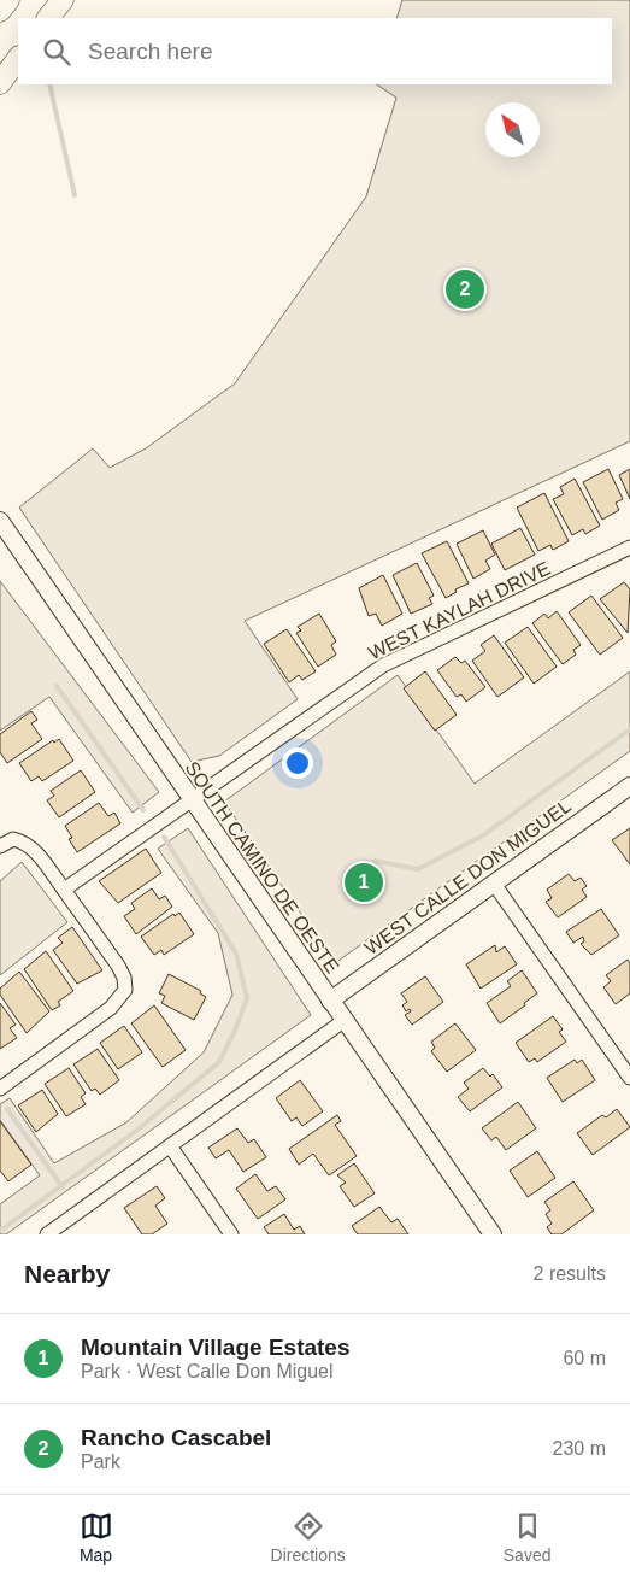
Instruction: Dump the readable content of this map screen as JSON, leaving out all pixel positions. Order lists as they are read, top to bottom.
{
  "streets": {
    "street": ["WEST KAYLAH DRIVE", "SOUTH CAMINO DE OESTE", "WEST CALLE DON MIGUEL"]
  },
  "crossings": [
    ["WEST KAYLAH DRIVE", "SOUTH CAMINO DE OESTE"],
    ["SOUTH CAMINO DE OESTE", "WEST CALLE DON MIGUEL"]
  ],
  "north": "top left",
  "page": {
    "search": "Search here",
    "pins": ["2", "1"],
    "heading": ["Nearby", "2 results"],
    "list": [
      {
        "mark": "1",
        "name": "Mountain Village Estates",
        "note": "Park · West Calle Don Miguel",
        "value": "60 m"
      },
      {
        "mark": "2",
        "name": "Rancho Cascabel",
        "note": "Park",
        "value": "230 m"
      }
    ],
    "nav": ["Map", "Directions", "Saved"]
  }
}
